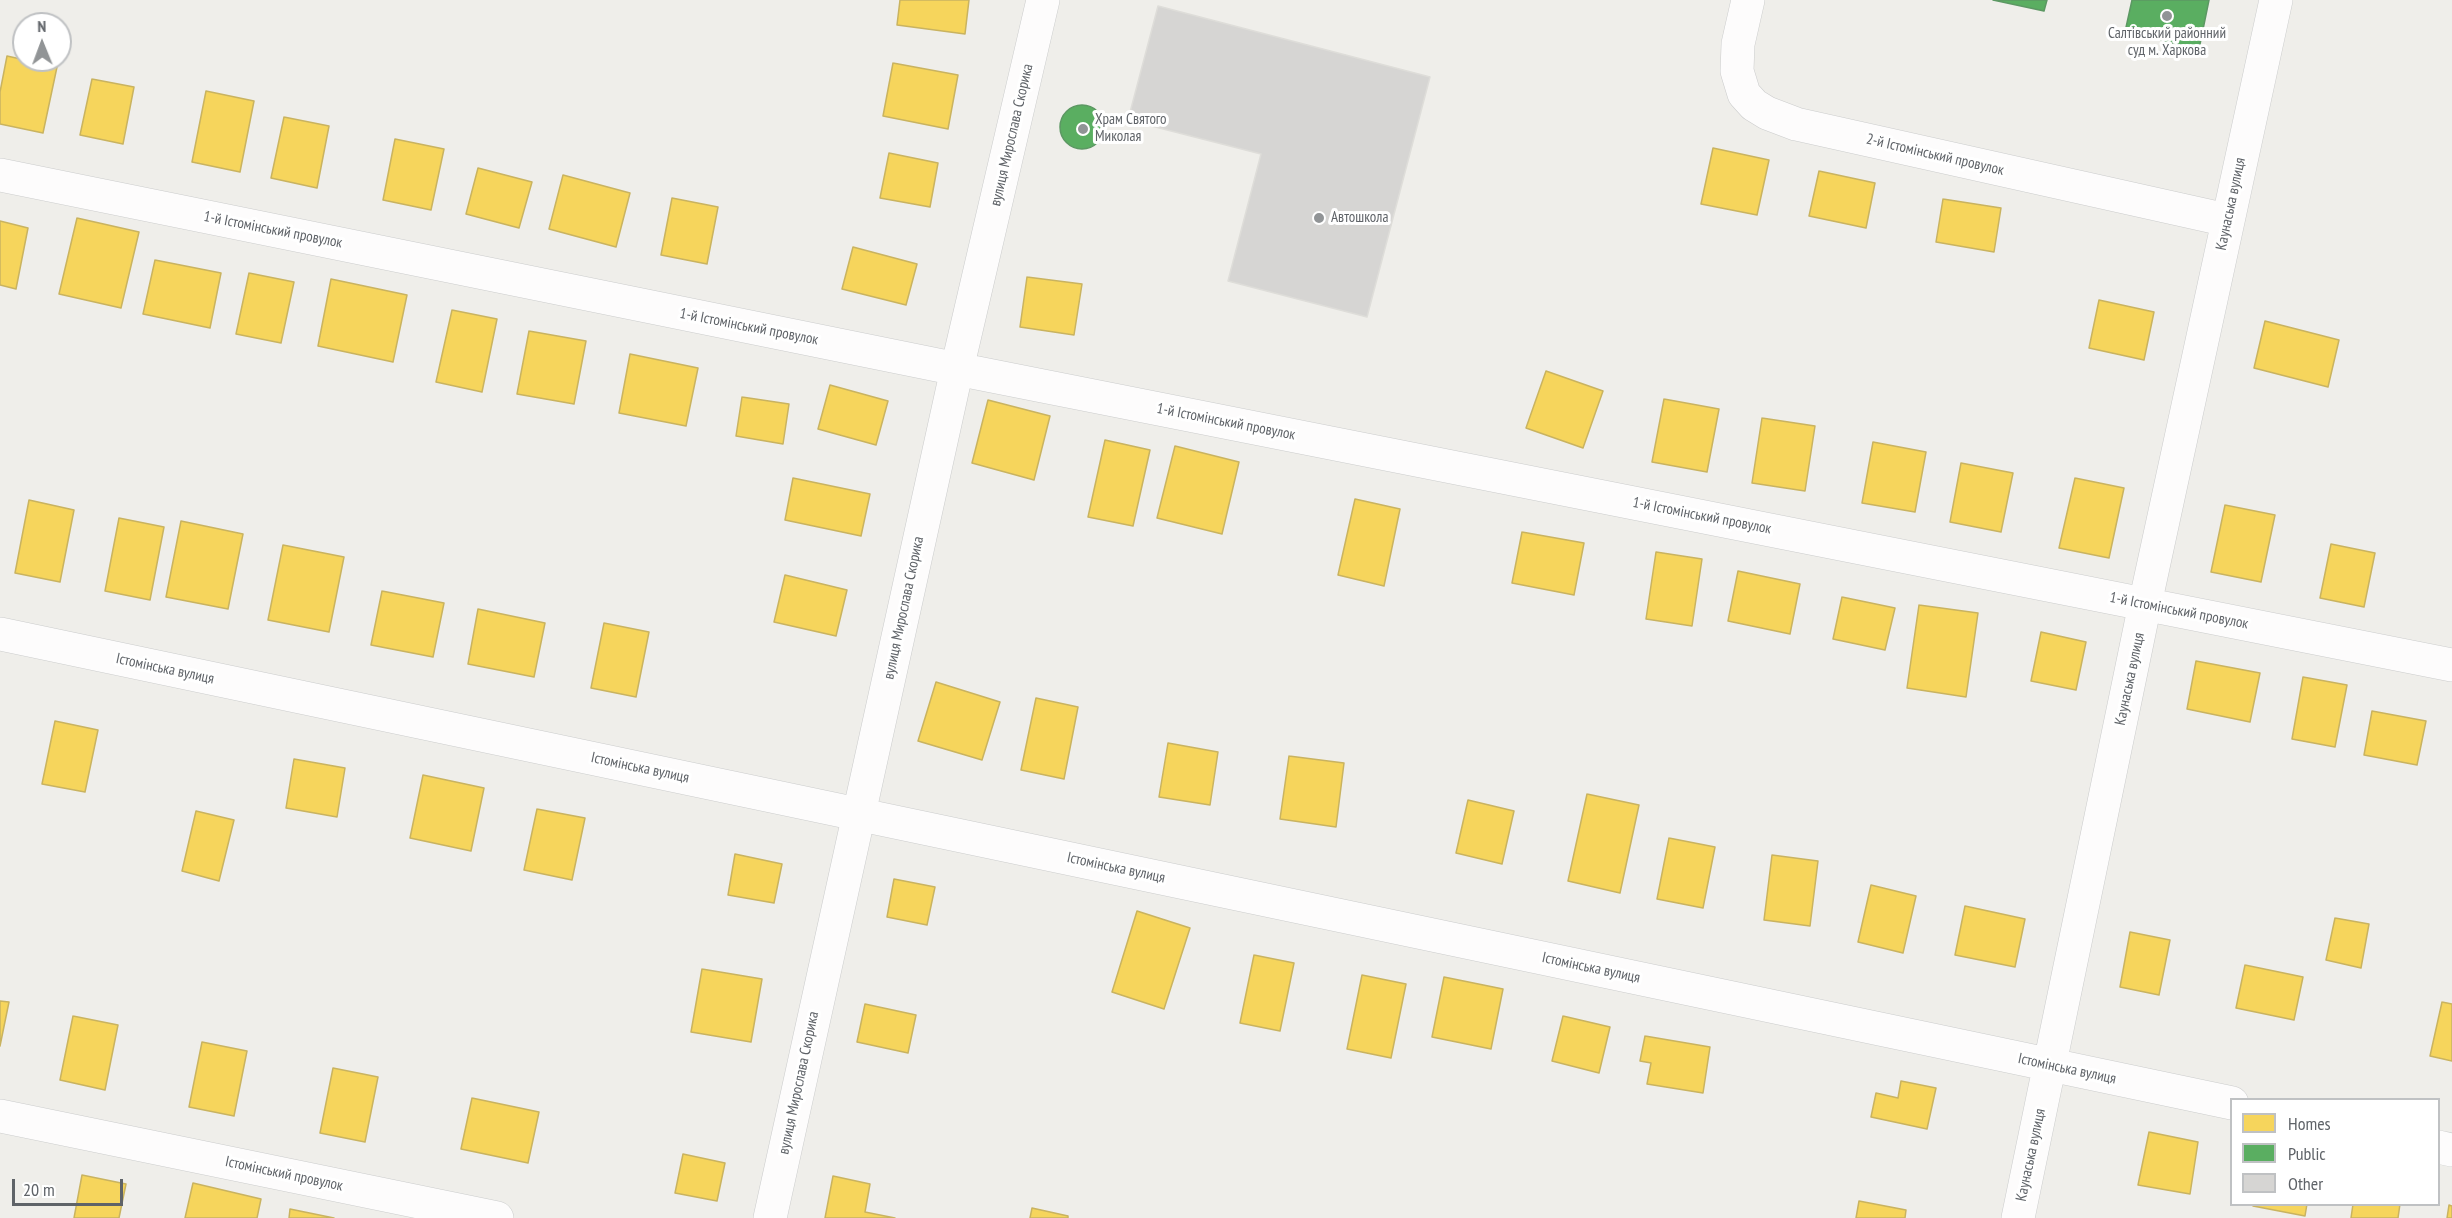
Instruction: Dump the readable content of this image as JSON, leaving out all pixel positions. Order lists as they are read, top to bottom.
{
  "streets": {
    "street": [
      "вулиця Мирослава Скорика",
      "2-й Істомінський провулок",
      "Каунаська вулиця",
      "1-й Істомінський провулок",
      "Істомінська вулиця",
      "Істомінський провулок"
    ]
  },
  "crossings": [
    ["вулиця Мирослава Скорика", "1-й Істомінський провулок"],
    ["вулиця Мирослава Скорика", "Істомінська вулиця"],
    ["2-й Істомінський провулок", "Каунаська вулиця"],
    ["Каунаська вулиця", "1-й Істомінський провулок"],
    ["Каунаська вулиця", "Істомінська вулиця"]
  ],
  "places": ["Салтівський районний суд м. Харкова", "Храм Святого Миколая", "Автошкола"],
  "legend": ["Homes", "Public", "Other"],
  "scale_bar": "20 m",
  "north": "top"
}
